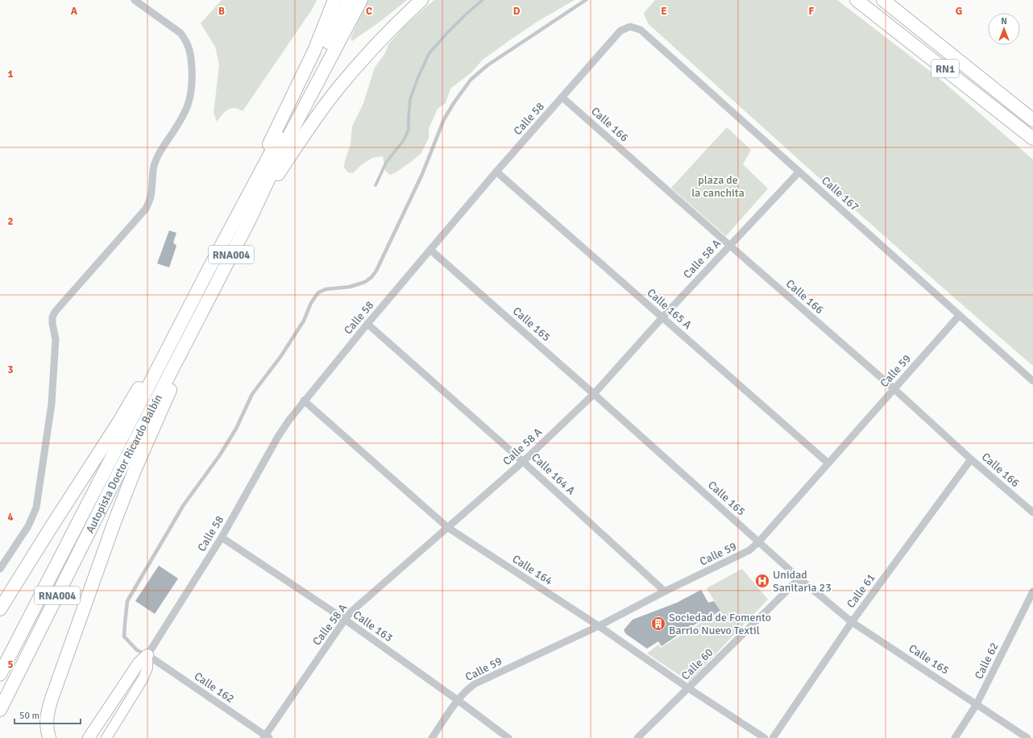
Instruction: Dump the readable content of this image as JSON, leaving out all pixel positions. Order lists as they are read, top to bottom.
{
  "streets": {
    "highway": ["RN1", "RNA004", "Autopista Doctor Ricardo Balbín"],
    "street": [
      "Calle 58",
      "Calle 166",
      "Calle 167",
      "Calle 58 A",
      "Calle 165 A",
      "Calle 165",
      "Calle 59",
      "Calle 164 A",
      "Calle 164",
      "Calle 61",
      "Calle 163",
      "Calle 62",
      "Calle 60",
      "Calle 162"
    ]
  },
  "crossings": [
    ["Calle 58", "Calle 166"],
    ["Calle 58", "Calle 167"],
    ["Calle 58", "Calle 165 A"],
    ["Calle 58", "Calle 165"],
    ["Calle 58", "Calle 164 A"],
    ["Calle 58", "Calle 164"],
    ["Calle 58", "Calle 163"],
    ["Calle 58", "Calle 162"],
    ["Calle 166", "Calle 58 A"],
    ["Calle 166", "Calle 59"],
    ["Calle 166", "Calle 61"],
    ["Calle 167", "Calle 58 A"],
    ["Calle 167", "Calle 59"],
    ["Calle 58 A", "Calle 165 A"],
    ["Calle 58 A", "Calle 165"],
    ["Calle 58 A", "Calle 164 A"],
    ["Calle 58 A", "Calle 164"],
    ["Calle 58 A", "Calle 163"],
    ["Calle 58 A", "Calle 162"],
    ["Calle 165 A", "Calle 59"],
    ["Calle 165", "Calle 59"],
    ["Calle 165", "Calle 61"],
    ["Calle 165", "Calle 62"],
    ["Calle 165", "Calle 60"],
    ["Calle 59", "Calle 164 A"],
    ["Calle 59", "Calle 164"],
    ["Calle 59", "Calle 163"],
    ["Calle 164", "Calle 60"]
  ],
  "parks": ["plaza de la canchita"],
  "places": {
    "hospital": ["Unidad Sanitaria 23"],
    "building": ["Sociedad de Fomento Barrio Nuevo Textil"]
  },
  "scale_bar": "50 m",
  "north": "top",
  "grid": {
    "columns": [
      "A",
      "B",
      "C",
      "D",
      "E",
      "F",
      "G"
    ],
    "rows": [
      "1",
      "2",
      "3",
      "4",
      "5"
    ]
  }
}
